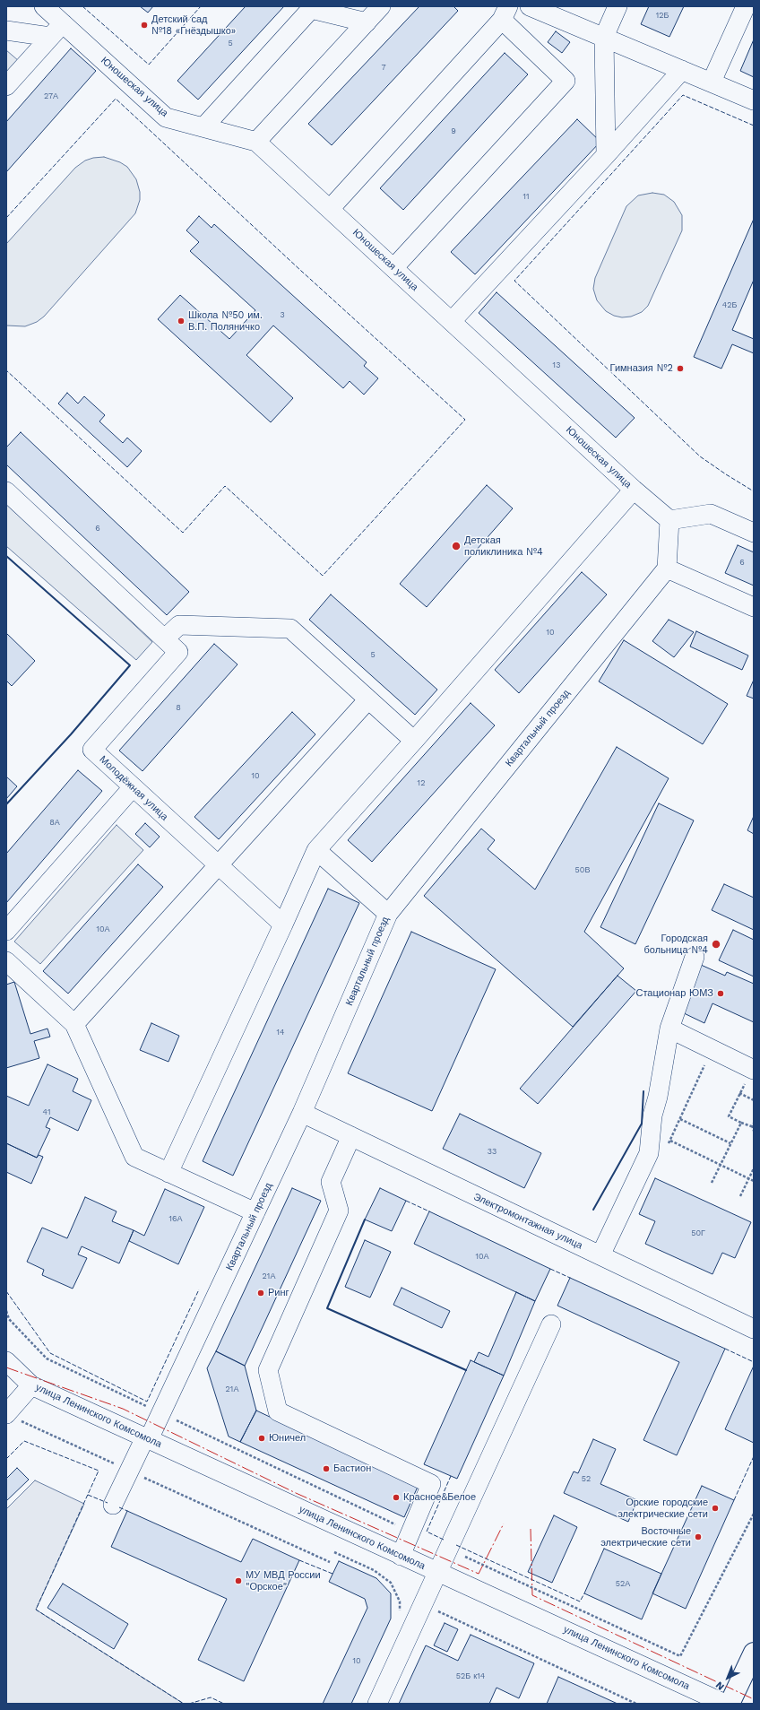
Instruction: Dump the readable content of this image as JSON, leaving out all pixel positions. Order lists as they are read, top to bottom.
{
  "streets": {
    "street": [
      "Юношеская улица",
      "Квартальный проезд",
      "Молодёжная улица",
      "Электромонтажная улица",
      "улица Ленинского Комсомола"
    ]
  },
  "crossings": [
    ["Квартальный проезд", "Электромонтажная улица"],
    ["Квартальный проезд", "улица Ленинского Комсомола"]
  ],
  "places": [
    "Детский сад №18 «Гнёздышко»",
    "Школа №50 им. В.П. Поляничко",
    "Гимназия №2",
    "Детская поликлиника №4",
    "Городская больница №4",
    "Стационар ЮМЗ",
    "Ринг",
    "Юничел",
    "Бастион",
    "Красное&Белое",
    "Орские городские электрические сети",
    "Восточные электрические сети",
    "МУ МВД России \"Орское\""
  ],
  "house_numbers": [
    "12Б",
    "5",
    "7",
    "27А",
    "9",
    "11",
    "42Б",
    "3",
    "13",
    "6",
    "6",
    "10",
    "5",
    "8",
    "10",
    "12",
    "8А",
    "50В",
    "10А",
    "14",
    "41",
    "33",
    "16А",
    "50Г",
    "10А",
    "21А",
    "21А",
    "52",
    "52А",
    "10",
    "52Б к14"
  ],
  "north": "bottom left"
}
